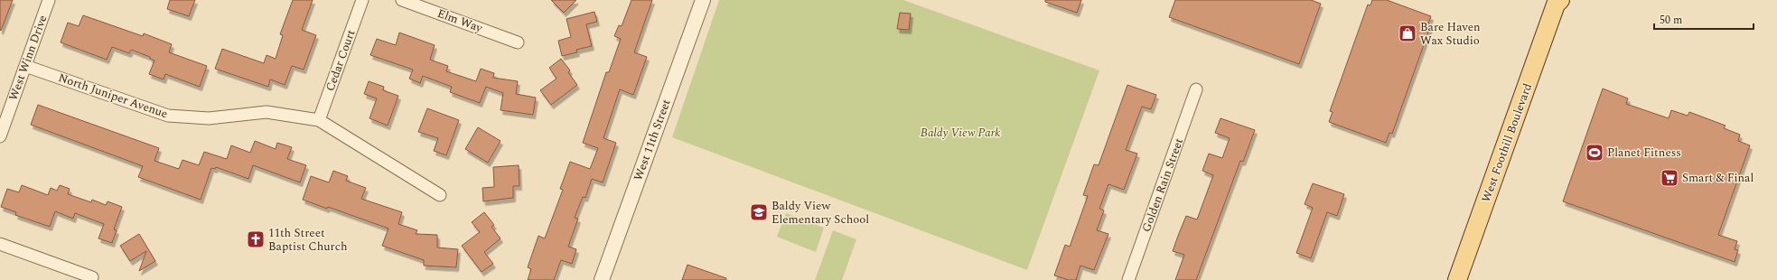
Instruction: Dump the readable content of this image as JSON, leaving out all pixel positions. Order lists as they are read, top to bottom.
{
  "streets": {
    "main road": ["West Foothill Boulevard"],
    "street": [
      "Elm Way",
      "West Winn Drive",
      "Cedar Court",
      "North Juniper Avenue",
      "West 11th Street",
      "Golden Rain Street"
    ]
  },
  "crossings": [
    ["West Winn Drive", "North Juniper Avenue"],
    ["Cedar Court", "North Juniper Avenue"]
  ],
  "parks": ["Baldy View Park"],
  "places": {
    "shop": ["Bare Haven Wax Studio"],
    "sports": ["Planet Fitness"],
    "supermarket": ["Smart & Final"],
    "school or university": ["Baldy View Elementary School"],
    "church": ["11th Street Baptist Church"]
  },
  "scale_bar": "50 m"
}
